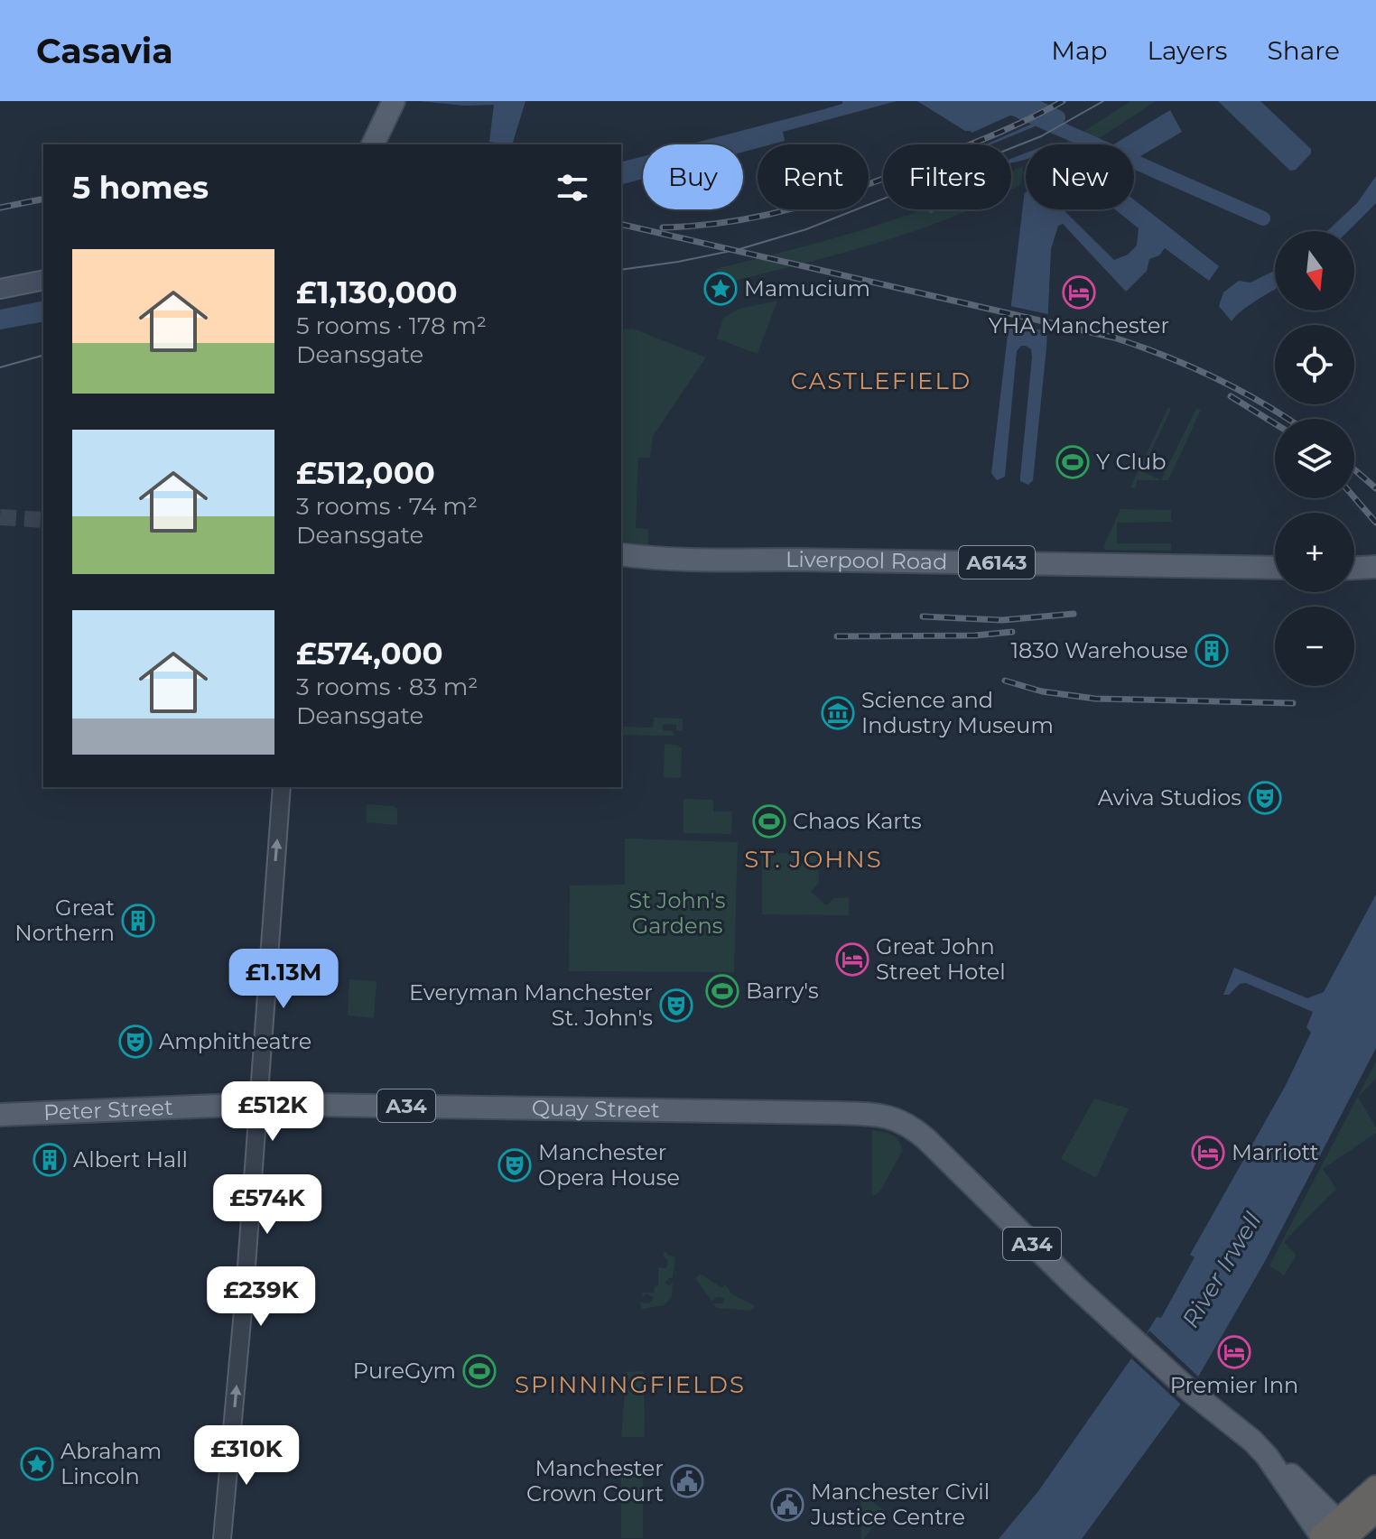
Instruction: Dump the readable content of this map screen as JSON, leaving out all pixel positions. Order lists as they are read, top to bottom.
{
  "streets": {
    "main road": [
      "Liverpool Road",
      "A6143",
      "A34",
      "Peter Street",
      "Quay Street"
    ]
  },
  "crossings": [
    ["Peter Street", "Quay Street"]
  ],
  "districts": ["CASTLEFIELD", "ST. JOHNS", "SPINNINGFIELDS"],
  "water": ["River Irwell"],
  "parks": ["St John's Gardens"],
  "places": {
    "place": ["Mamucium", "Abraham Lincoln"],
    "hotel": [
      "YHA Manchester",
      "Great John Street Hotel",
      "Marriott",
      "Premier Inn"
    ],
    "sports": [
      "Y Club",
      "Chaos Karts",
      "Barry's",
      "PureGym"
    ],
    "building": ["1830 Warehouse", "Great Northern", "Albert Hall"],
    "museum": ["Science and Industry Museum"],
    "theatre": [
      "Aviva Studios",
      "Everyman Manchester St. John's",
      "Amphitheatre",
      "Manchester Opera House"
    ],
    "public building": ["Manchester Crown Court", "Manchester Civil Justice Centre"]
  },
  "north": "bottom",
  "page": {
    "header": "Casavia",
    "nav": ["Map", "Layers", "Share"],
    "chip": [
      "Buy",
      "Rent",
      "Filters",
      "New"
    ],
    "heading": "5 homes",
    "map_buttons": ["+", "−"],
    "list": [
      {
        "name": "£1,130,000",
        "note": "5 rooms · 178 m² · Deansgate"
      },
      {
        "name": "£512,000",
        "note": "3 rooms · 74 m² · Deansgate"
      },
      {
        "name": "£574,000",
        "note": "3 rooms · 83 m² · Deansgate"
      }
    ],
    "price": [
      "£1.13M",
      "£512K",
      "£574K",
      "£239K",
      "£310K"
    ]
  }
}
